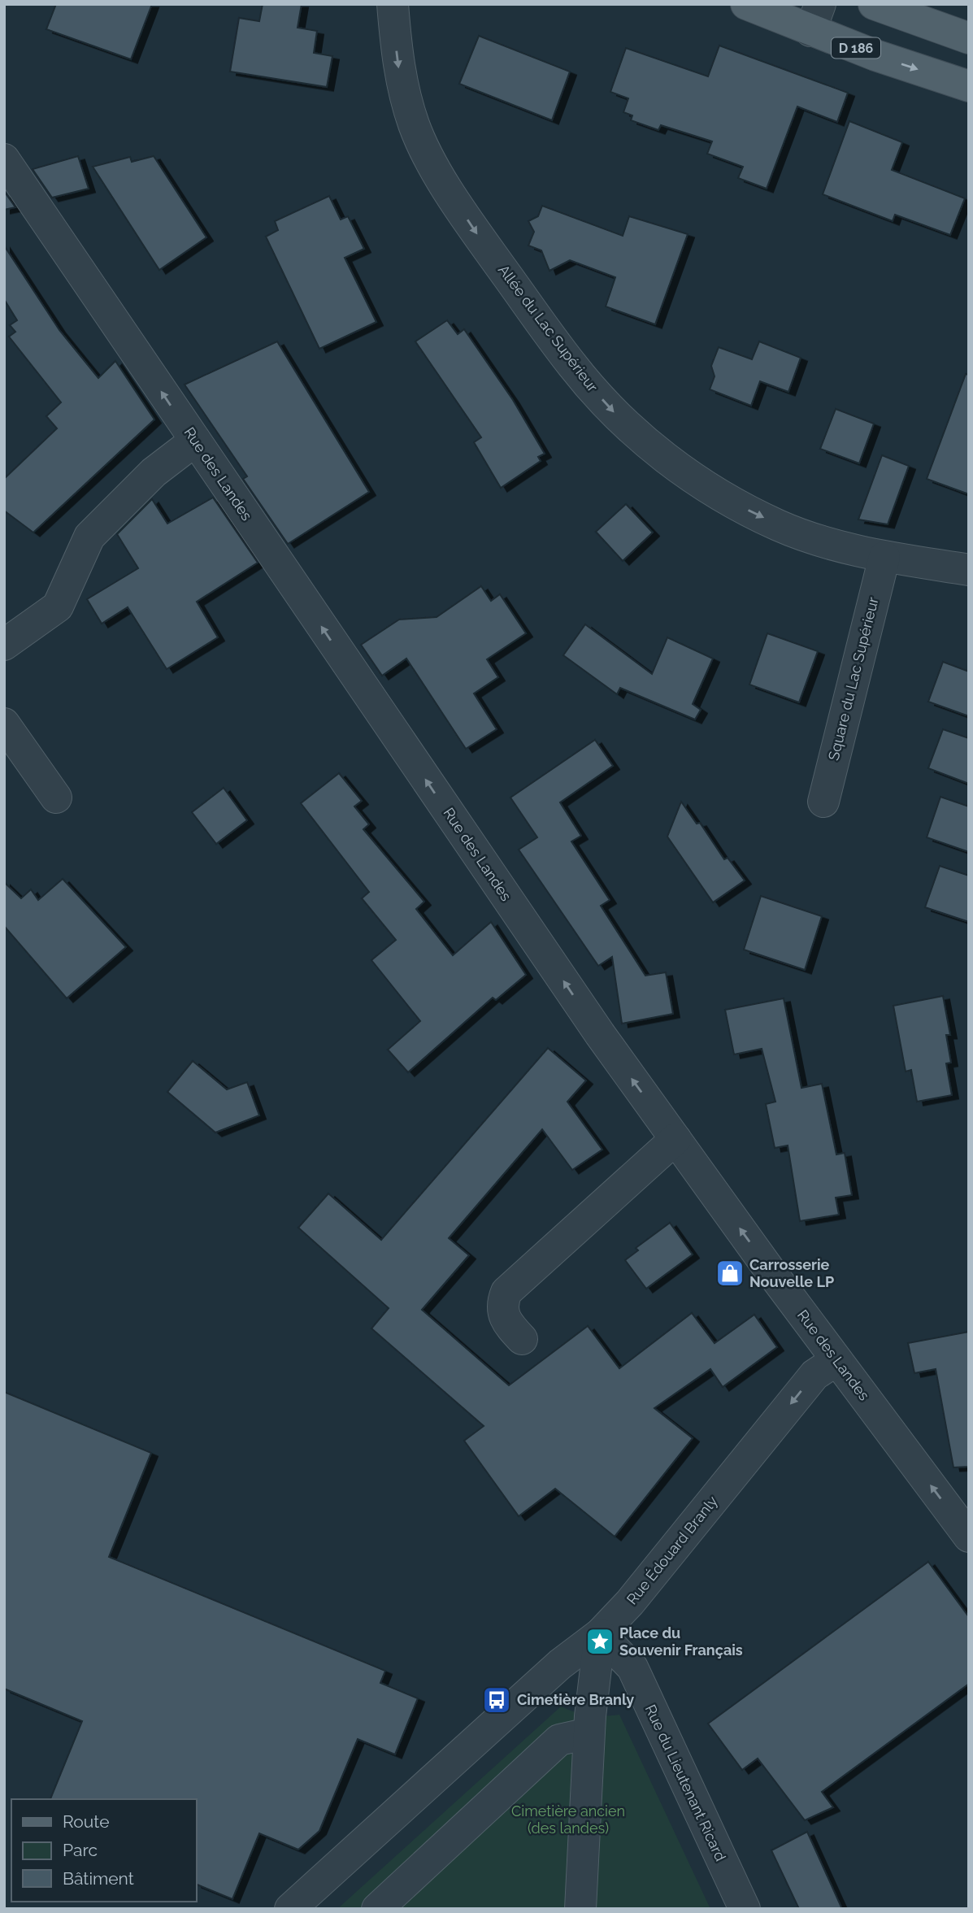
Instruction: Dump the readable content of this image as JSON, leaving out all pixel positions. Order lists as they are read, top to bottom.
{
  "streets": {
    "main road": ["D 186"],
    "street": [
      "Allée du Lac Supérieur",
      "Rue des Landes",
      "Square du Lac Supérieur",
      "Rue Édouard Branly",
      "Rue du Lieutenant Ricard"
    ]
  },
  "crossings": [
    ["Allée du Lac Supérieur", "Square du Lac Supérieur"],
    ["Rue des Landes", "Rue Édouard Branly"],
    ["Rue Édouard Branly", "Rue du Lieutenant Ricard"]
  ],
  "one_way": ["Allée du Lac Supérieur", "Rue des Landes", "Rue Édouard Branly"],
  "parks": ["Cimetière ancien (des landes)"],
  "places": {
    "shop": ["Carrosserie Nouvelle LP"],
    "place": ["Place du Souvenir Français"],
    "bus stop": ["Cimetière Branly"]
  },
  "legend": ["Route", "Parc", "Bâtiment"]
}
